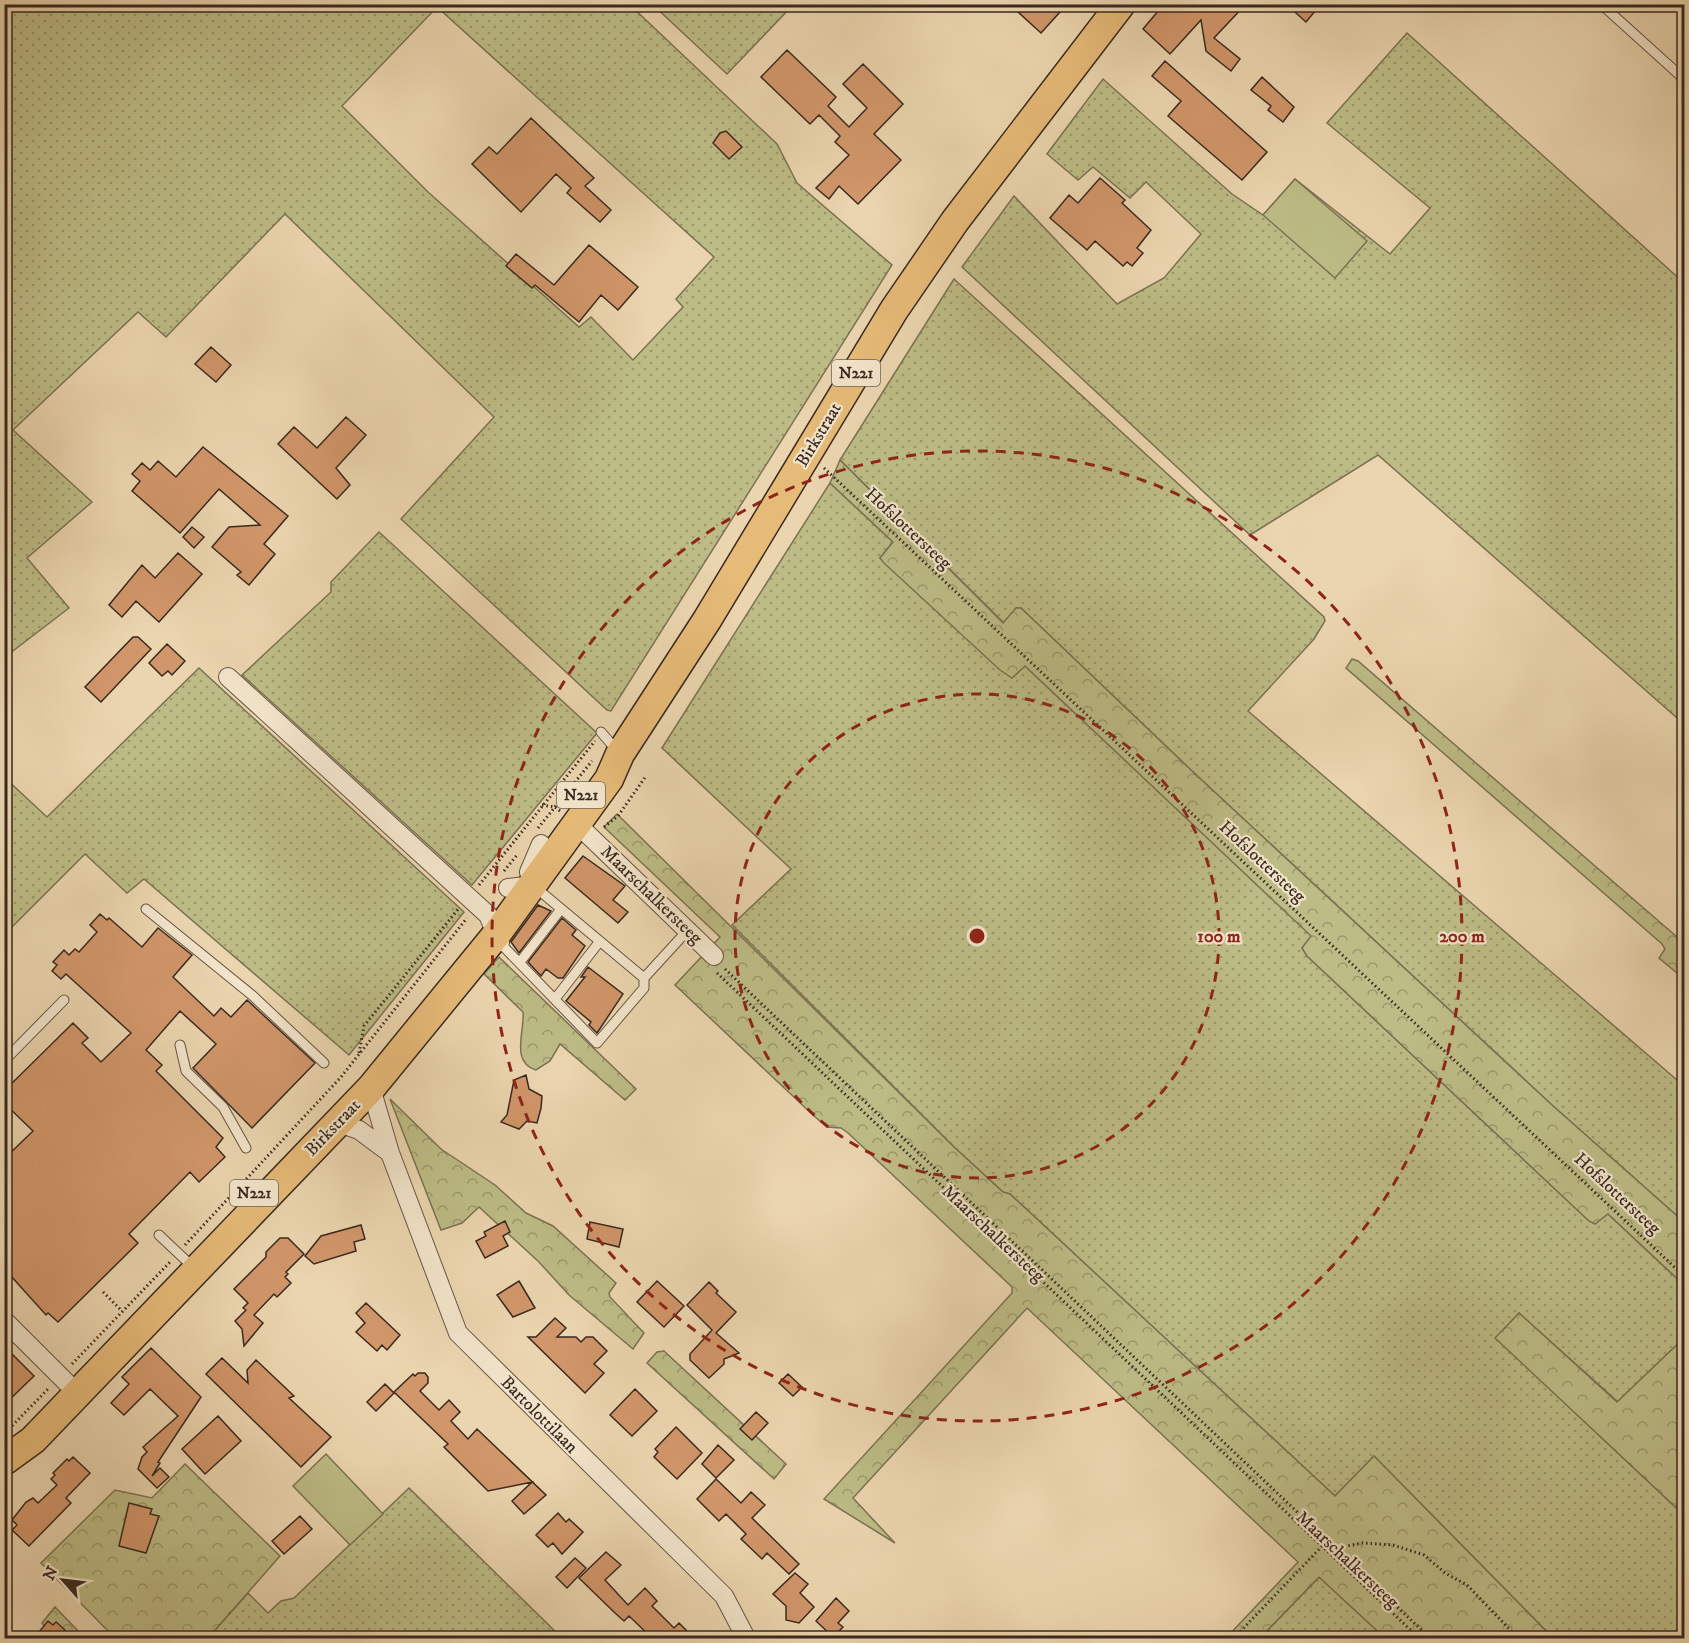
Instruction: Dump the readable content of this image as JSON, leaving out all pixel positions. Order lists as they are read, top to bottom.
{
  "streets": {
    "main road": ["N221", "Birkstraat"],
    "street": ["Maarschalkersteeg", "Bartolottilaan"],
    "path": ["Hofslottersteeg"]
  },
  "crossings": [
    ["Birkstraat", "Maarschalkersteeg"],
    ["Birkstraat", "Bartolottilaan"]
  ],
  "north": "top left",
  "rings": ["100 m", "200 m"]
}
